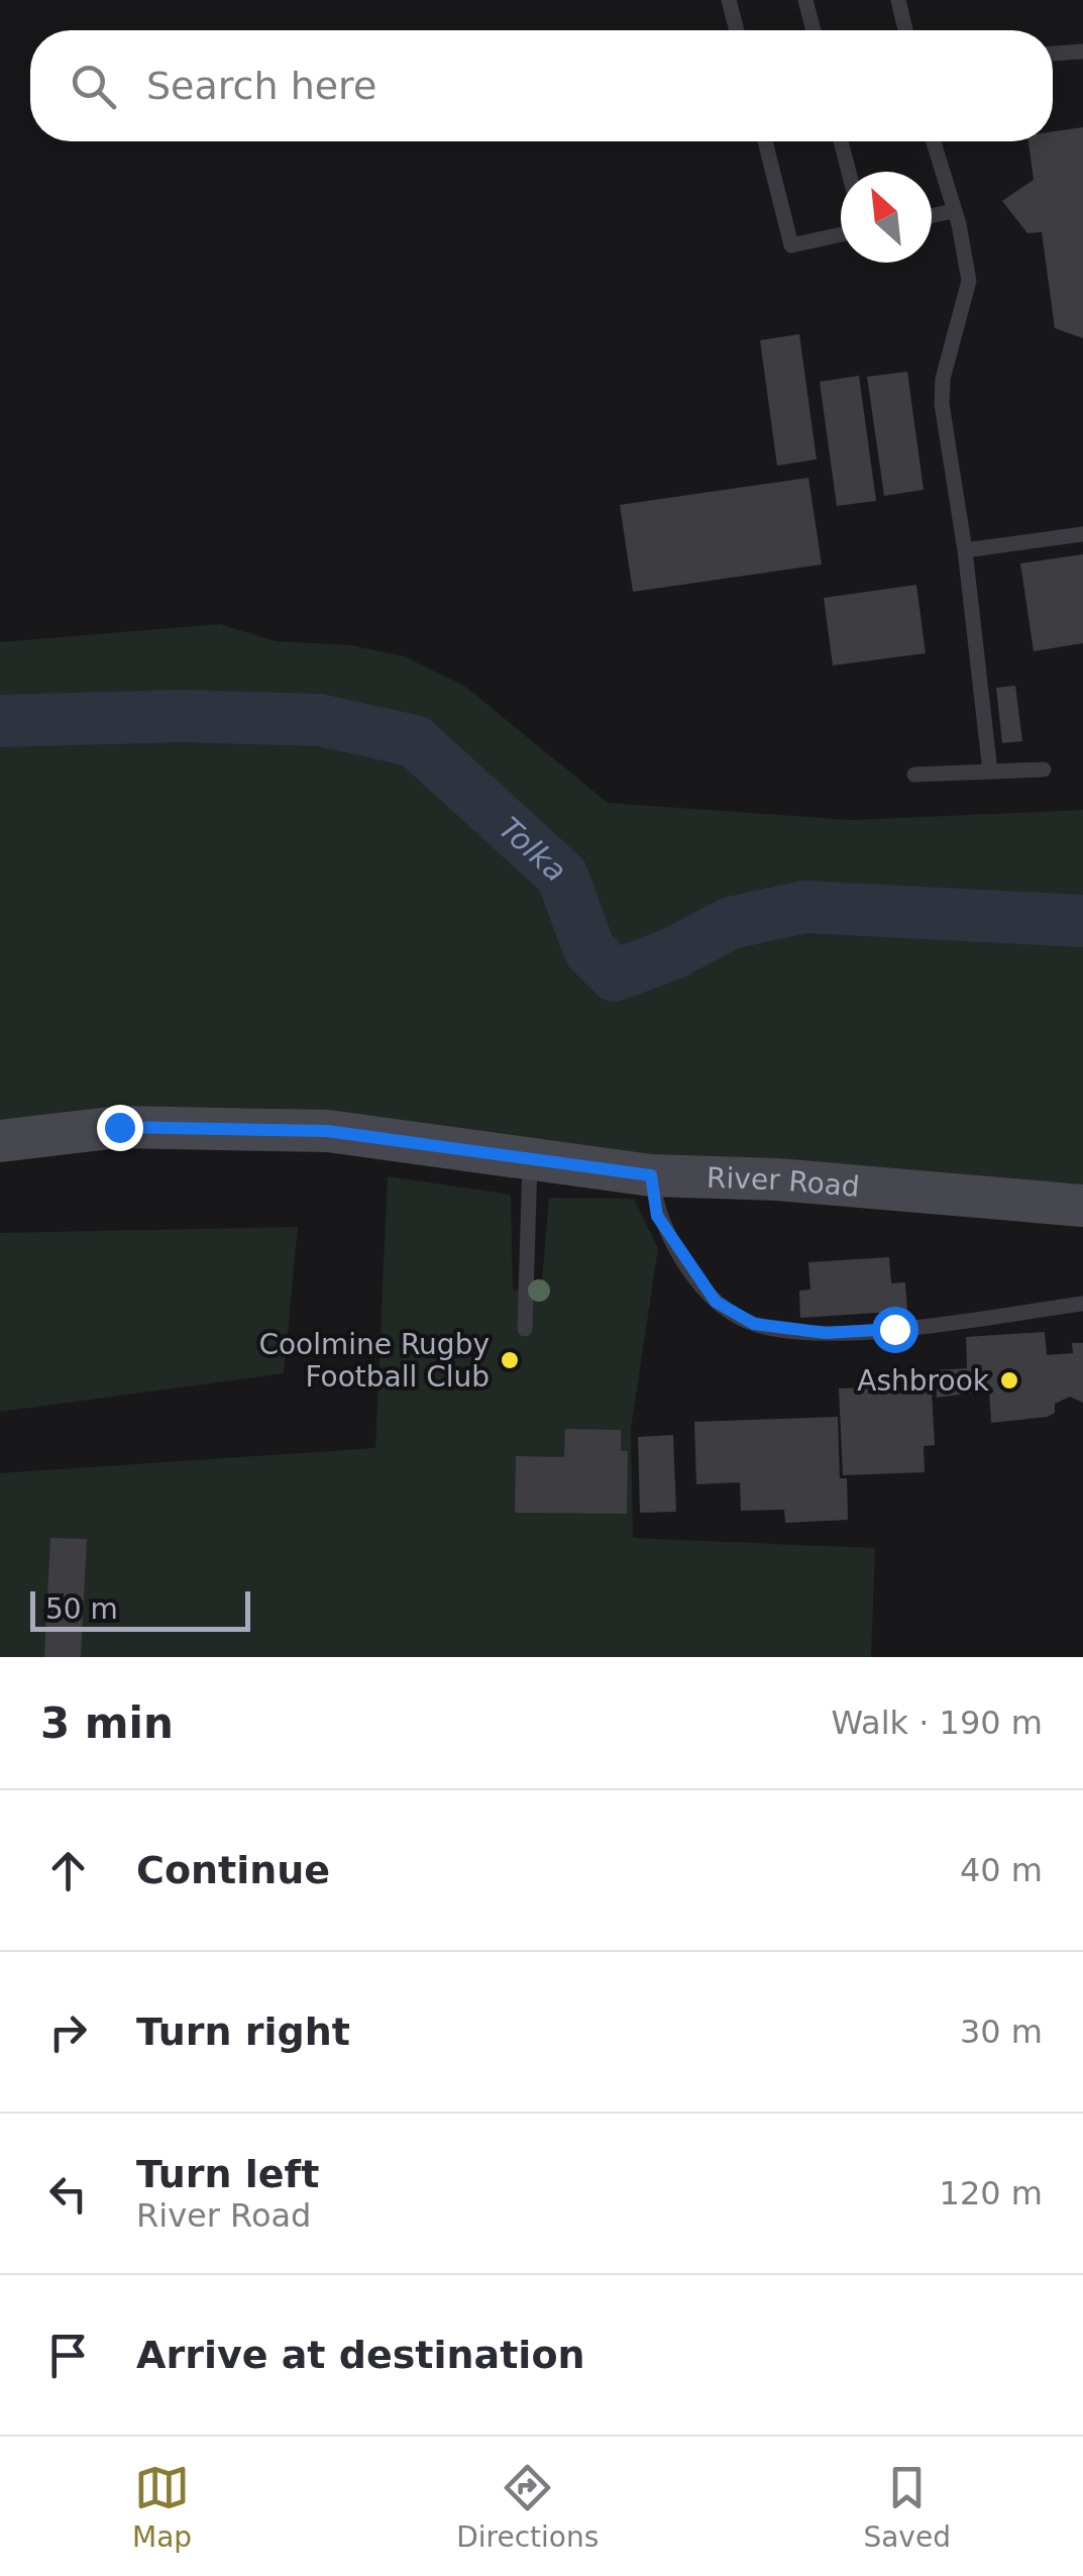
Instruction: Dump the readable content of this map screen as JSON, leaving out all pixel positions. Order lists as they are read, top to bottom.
{
  "streets": {
    "main road": ["River Road"]
  },
  "water": ["Tolka"],
  "places": ["Coolmine Rugby Football Club", "Ashbrook"],
  "scale_bar": "50 m",
  "north": "top left",
  "page": {
    "search": "Search here",
    "scale": "50 m",
    "heading": ["3 min", "Walk · 190 m"],
    "list": [
      ["Continue", "40 m"],
      ["Turn right", "30 m"],
      ["Turn left", "River Road", "120 m"],
      "Arrive at destination"
    ],
    "nav": ["Map", "Directions", "Saved"]
  }
}
